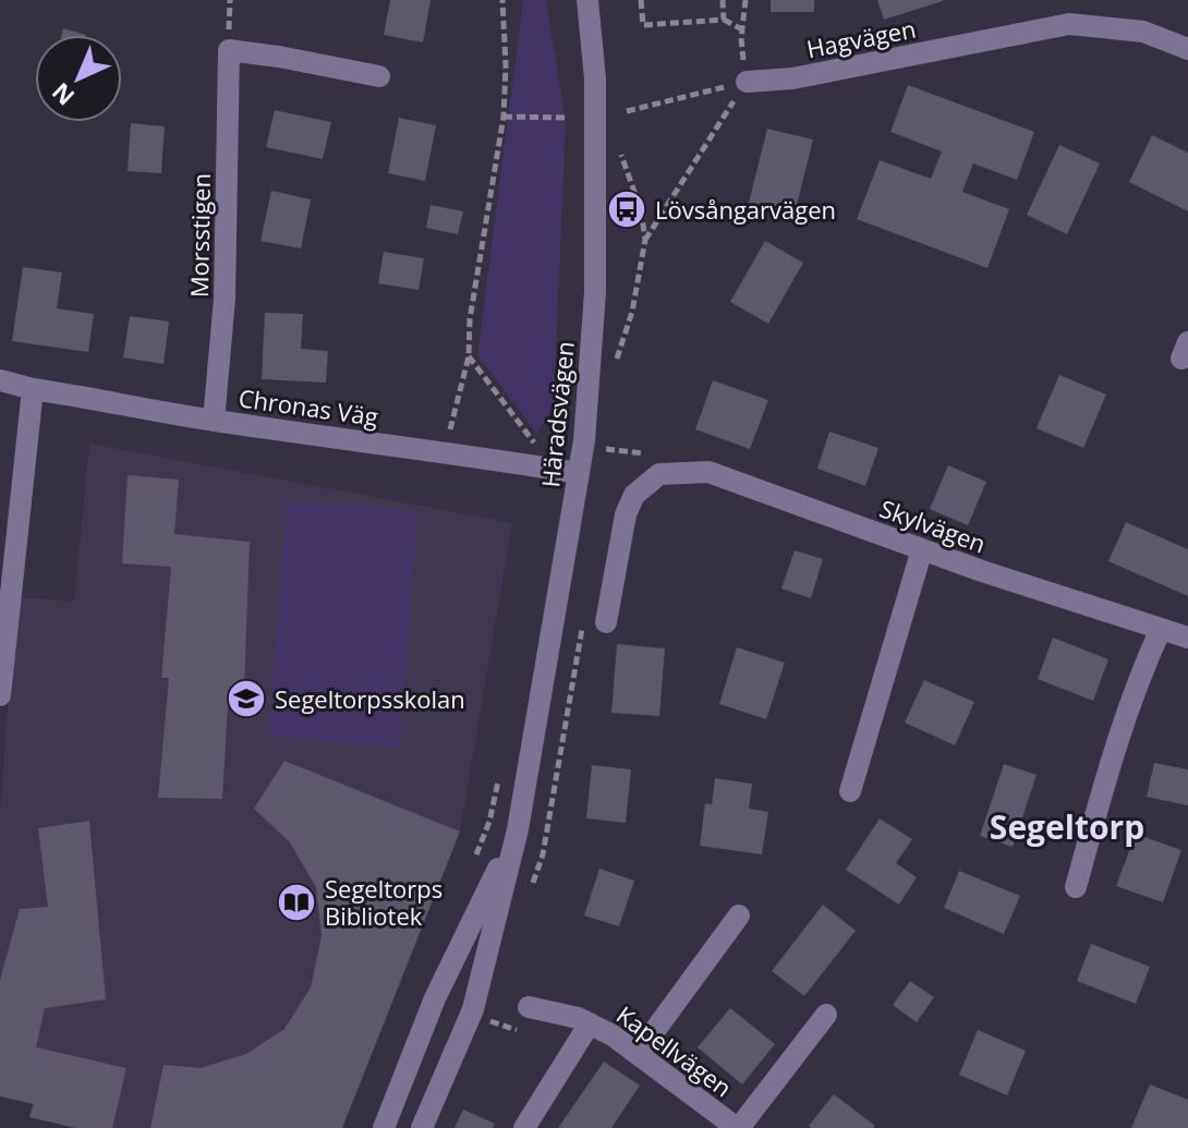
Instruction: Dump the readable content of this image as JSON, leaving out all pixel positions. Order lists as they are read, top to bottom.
{
  "streets": {
    "street": [
      "Hagvägen",
      "Morsstigen",
      "Chronas Väg",
      "Häradsvägen",
      "Skylvägen",
      "Kapellvägen"
    ]
  },
  "crossings": [
    ["Morsstigen", "Chronas Väg"],
    ["Chronas Väg", "Häradsvägen"]
  ],
  "districts": ["Segeltorp"],
  "places": {
    "bus stop": ["Lövsångarvägen"],
    "school or university": ["Segeltorpsskolan"],
    "library": ["Segeltorps Bibliotek"]
  },
  "north": "bottom left"
}
